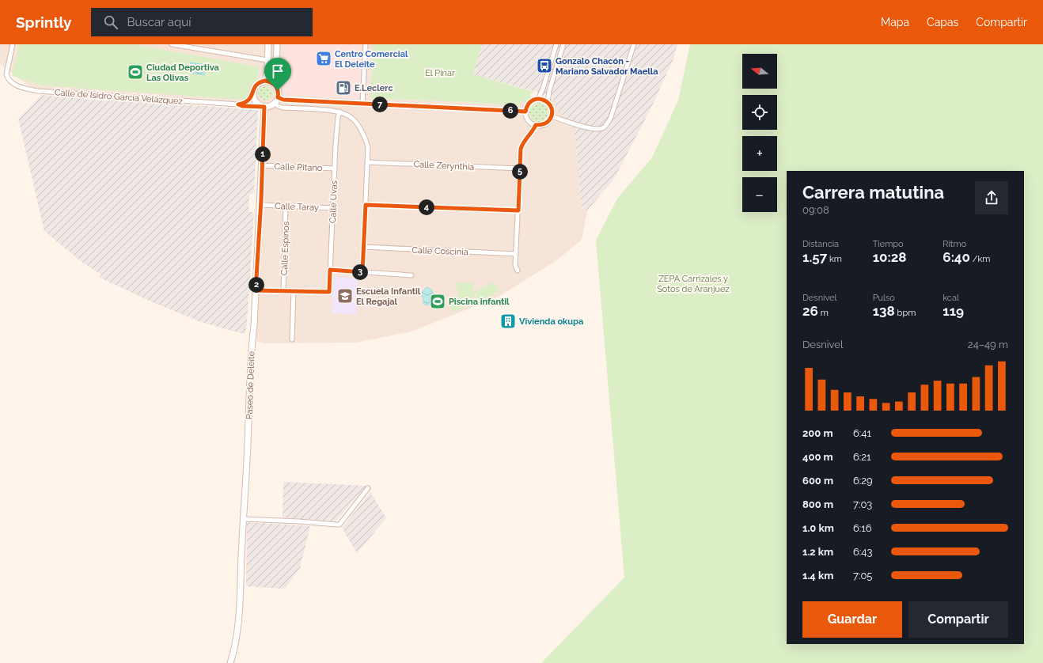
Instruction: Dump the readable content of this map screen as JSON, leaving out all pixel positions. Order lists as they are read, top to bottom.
{
  "streets": {
    "main road": ["Paseo de Deleite"],
    "street": [
      "Calle de Isidro García Velázquez",
      "Calle Zerynthia",
      "Calle Pitano",
      "Calle Uvas",
      "Calle Taray",
      "Calle Espinos",
      "Calle Coscinia"
    ]
  },
  "crossings": [
    ["Calle de Isidro García Velázquez", "Paseo de Deleite"],
    ["Calle Pitano", "Calle Uvas"],
    ["Calle Pitano", "Paseo de Deleite"],
    ["Calle Uvas", "Calle Taray"],
    ["Calle Taray", "Calle Espinos"],
    ["Calle Taray", "Paseo de Deleite"]
  ],
  "parks": ["El Pinar", "ZEPA Carrizales y Sotos de Aranjuez"],
  "places": {
    "supermarket": ["Centro Comercial El Deleite"],
    "bus stop": ["Gonzalo Chacón - Mariano Salvador Maella"],
    "sports": ["Ciudad Deportiva Las Olivas", "Piscina infantil"],
    "fuel station": ["E.Leclerc"],
    "school or university": ["Escuela Infantil El Regajal"],
    "building": ["Vivienda okupa"]
  },
  "north": "left",
  "page": {
    "header": "Sprintly",
    "search": "Buscar aquí",
    "nav": ["Mapa", "Capas", "Compartir"],
    "map_buttons": ["+", "−"],
    "pins": [
      "7",
      "6",
      "1",
      "5",
      "4",
      "3",
      "2"
    ],
    "heading": ["Carrera matutina", "09:08"],
    "stats": [
      ["Distancia", "1.57 km"],
      ["Tiempo", "10:28"],
      ["Ritmo", "6:40 /km"],
      ["Desnivel", "26 m"],
      ["Pulso", "138 bpm"],
      ["kcal", "119"]
    ],
    "chart": ["Desnivel", "24–49 m"],
    "list": [
      {
        "name": "200 m",
        "note": "6:41"
      },
      {
        "name": "400 m",
        "note": "6:21"
      },
      {
        "name": "600 m",
        "note": "6:29"
      },
      {
        "name": "800 m",
        "note": "7:03"
      },
      {
        "name": "1.0 km",
        "note": "6:16"
      },
      {
        "name": "1.2 km",
        "note": "6:43"
      },
      {
        "name": "1.4 km",
        "note": "7:05"
      }
    ],
    "buttons": ["Guardar", "Compartir"]
  }
}
